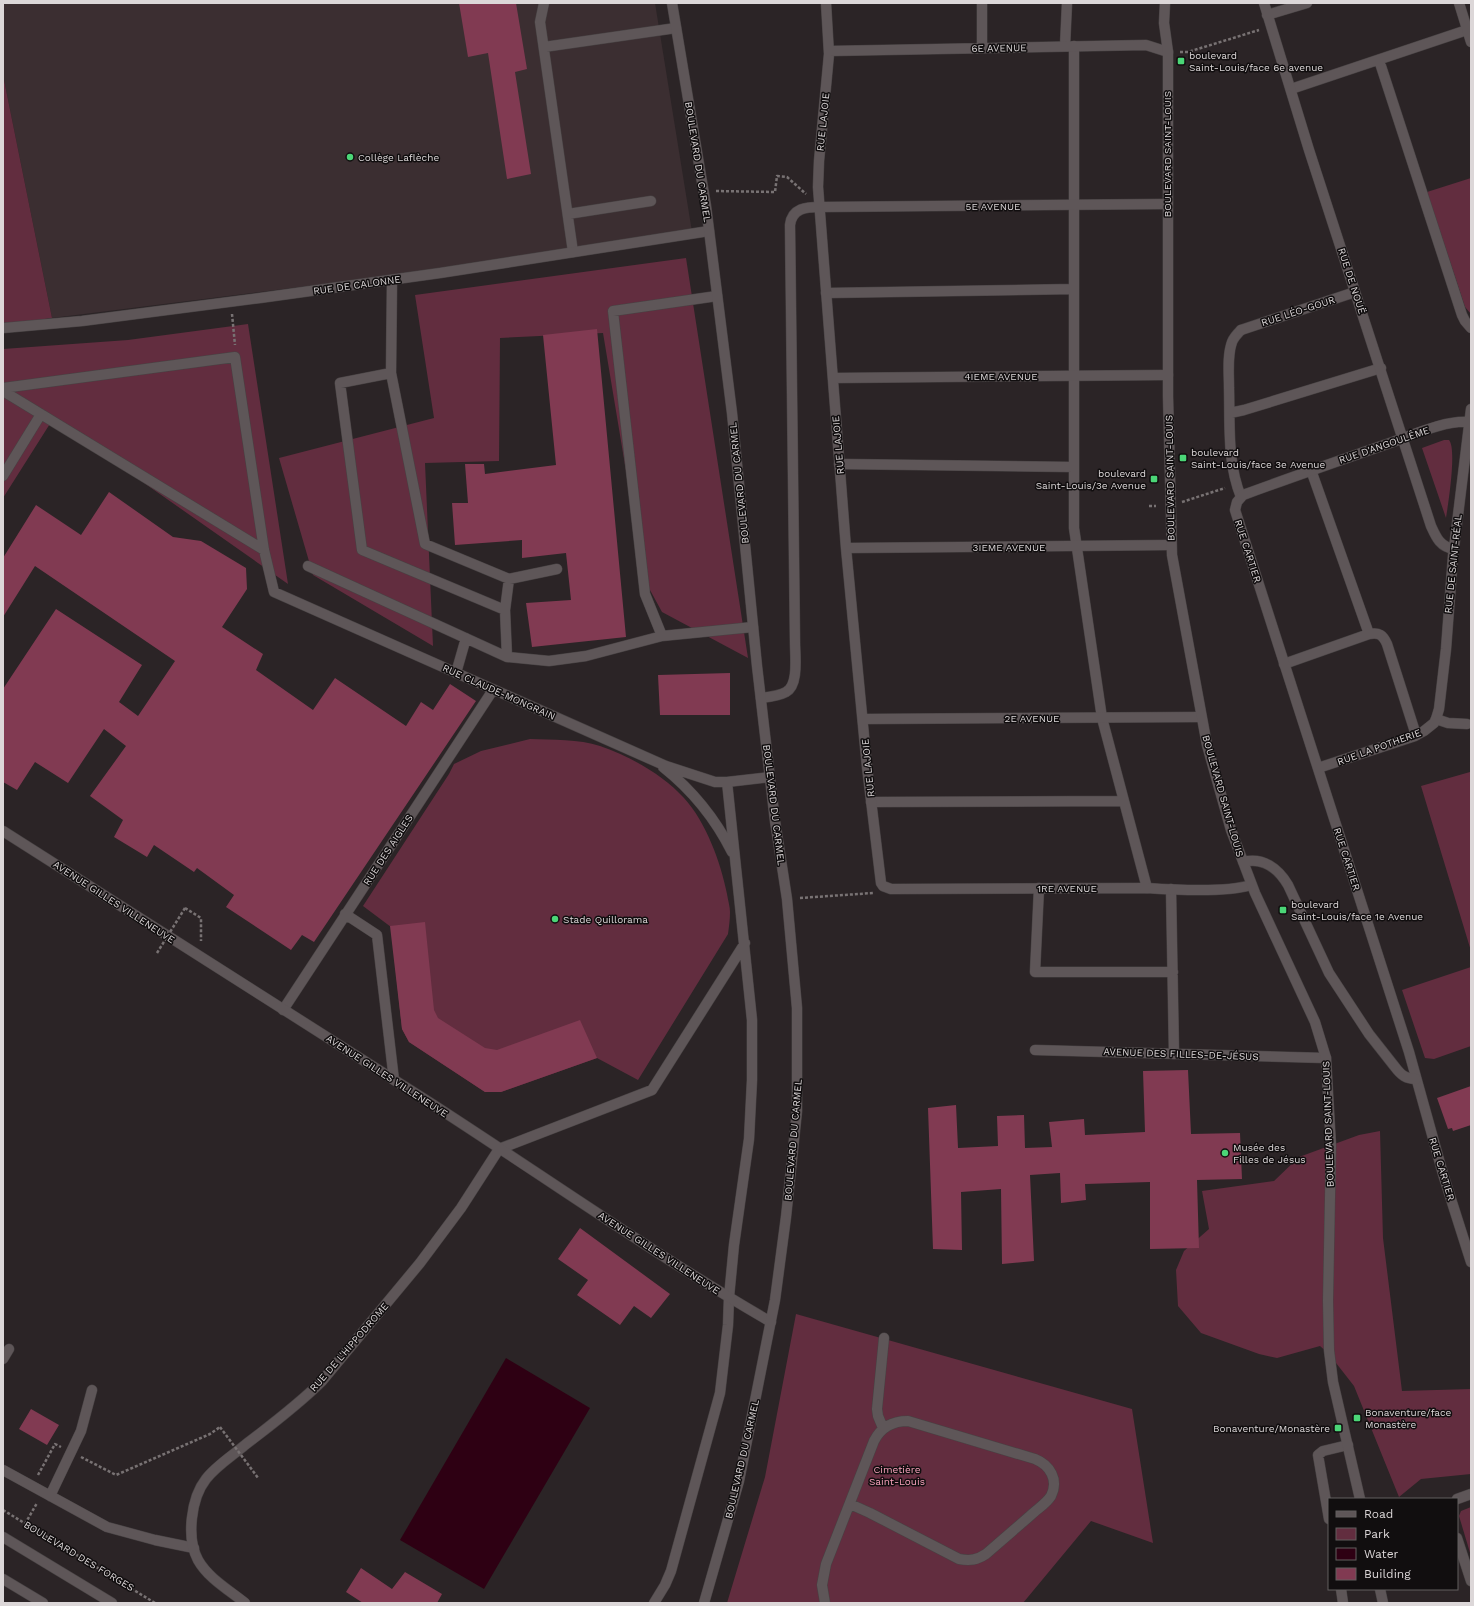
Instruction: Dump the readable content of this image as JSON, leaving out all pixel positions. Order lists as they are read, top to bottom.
{
  "streets": {
    "street": [
      "6E AVENUE",
      "RUE LAJOIE",
      "BOULEVARD SAINT-LOUIS",
      "BOULEVARD DU CARMEL",
      "5E AVENUE",
      "RUE DE NOUË",
      "RUE DE CALONNE",
      "RUE LÉO-GOUR",
      "4IEME AVENUE",
      "RUE D'ANGOULÊME",
      "3IEME AVENUE",
      "RUE CARTIER",
      "RUE DE SAINT-RÉAL",
      "RUE CLAUDE-MONGRAIN",
      "2E AVENUE",
      "RUE LA POTHERIE",
      "RUE DES AIGLES",
      "1RE AVENUE",
      "AVENUE GILLES VILLENEUVE",
      "AVENUE DES FILLES-DE-JÉSUS",
      "RUE DE L'HIPPODROME"
    ],
    "path": ["BOULEVARD DES FORGES"]
  },
  "crossings": [
    ["6E AVENUE", "RUE LAJOIE"],
    ["6E AVENUE", "BOULEVARD SAINT-LOUIS"],
    ["RUE LAJOIE", "5E AVENUE"],
    ["RUE LAJOIE", "4IEME AVENUE"],
    ["RUE LAJOIE", "3IEME AVENUE"],
    ["RUE LAJOIE", "2E AVENUE"],
    ["RUE LAJOIE", "1RE AVENUE"],
    ["BOULEVARD SAINT-LOUIS", "5E AVENUE"],
    ["BOULEVARD SAINT-LOUIS", "4IEME AVENUE"],
    ["BOULEVARD SAINT-LOUIS", "3IEME AVENUE"],
    ["BOULEVARD SAINT-LOUIS", "2E AVENUE"],
    ["BOULEVARD SAINT-LOUIS", "1RE AVENUE"],
    ["BOULEVARD SAINT-LOUIS", "AVENUE DES FILLES-DE-JÉSUS"],
    ["BOULEVARD DU CARMEL", "5E AVENUE"],
    ["BOULEVARD DU CARMEL", "RUE DE CALONNE"],
    ["BOULEVARD DU CARMEL", "RUE CLAUDE-MONGRAIN"],
    ["BOULEVARD DU CARMEL", "AVENUE GILLES VILLENEUVE"],
    ["RUE DE NOUË", "RUE LÉO-GOUR"],
    ["RUE DE NOUË", "RUE D'ANGOULÊME"],
    ["RUE DE NOUË", "RUE DE SAINT-RÉAL"],
    ["RUE LÉO-GOUR", "RUE CARTIER"],
    ["RUE D'ANGOULÊME", "RUE CARTIER"],
    ["RUE D'ANGOULÊME", "RUE DE SAINT-RÉAL"],
    ["RUE CARTIER", "RUE LA POTHERIE"],
    ["RUE DE SAINT-RÉAL", "RUE LA POTHERIE"],
    ["RUE CLAUDE-MONGRAIN", "RUE DES AIGLES"],
    ["RUE DES AIGLES", "AVENUE GILLES VILLENEUVE"],
    ["AVENUE GILLES VILLENEUVE", "RUE DE L'HIPPODROME"]
  ],
  "parks": ["Cimetière Saint-Louis"],
  "places": {
    "transit": [
      "boulevard Saint-Louis/face 6e avenue",
      "boulevard Saint-Louis/face 3e Avenue",
      "boulevard Saint-Louis/3e Avenue",
      "boulevard Saint-Louis/face 1e Avenue",
      "Bonaventure/face Monastère",
      "Bonaventure/Monastère"
    ],
    "other": ["Collège Laflèche", "Stade Quillorama", "Musée des Filles de Jésus"]
  },
  "legend": [
    "Road",
    "Park",
    "Water",
    "Building"
  ]
}
